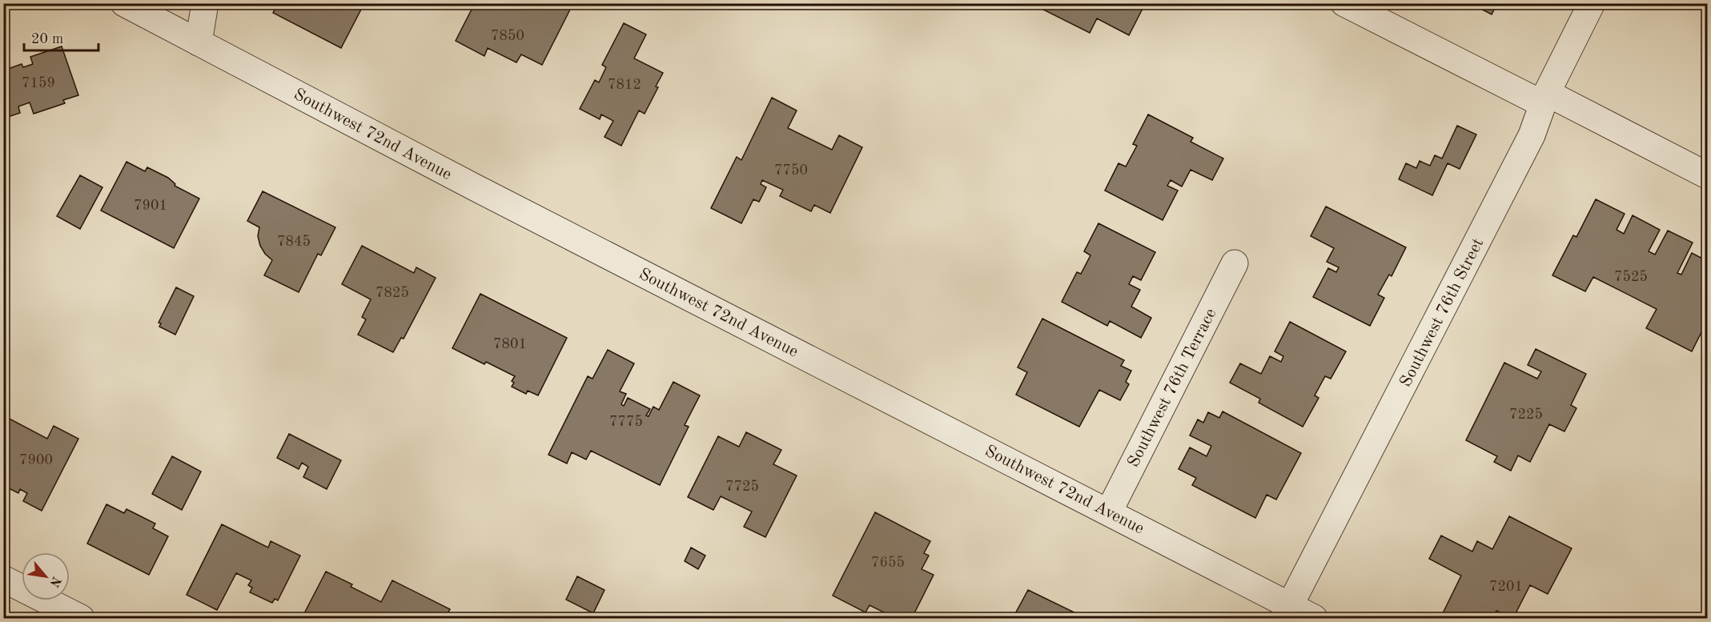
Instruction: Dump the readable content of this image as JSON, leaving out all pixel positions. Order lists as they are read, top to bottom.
{
  "streets": {
    "street": ["Southwest 72nd Avenue", "Southwest 76th Street", "Southwest 76th Terrace"]
  },
  "crossings": [
    ["Southwest 72nd Avenue", "Southwest 76th Street"],
    ["Southwest 72nd Avenue", "Southwest 76th Terrace"]
  ],
  "house_numbers": [
    "7850",
    "7159",
    "7812",
    "7750",
    "7901",
    "7845",
    "7525",
    "7825",
    "7801",
    "7225",
    "7775",
    "7900",
    "7725",
    "7655",
    "7201"
  ],
  "scale_bar": "20 m",
  "north": "bottom right"
}
